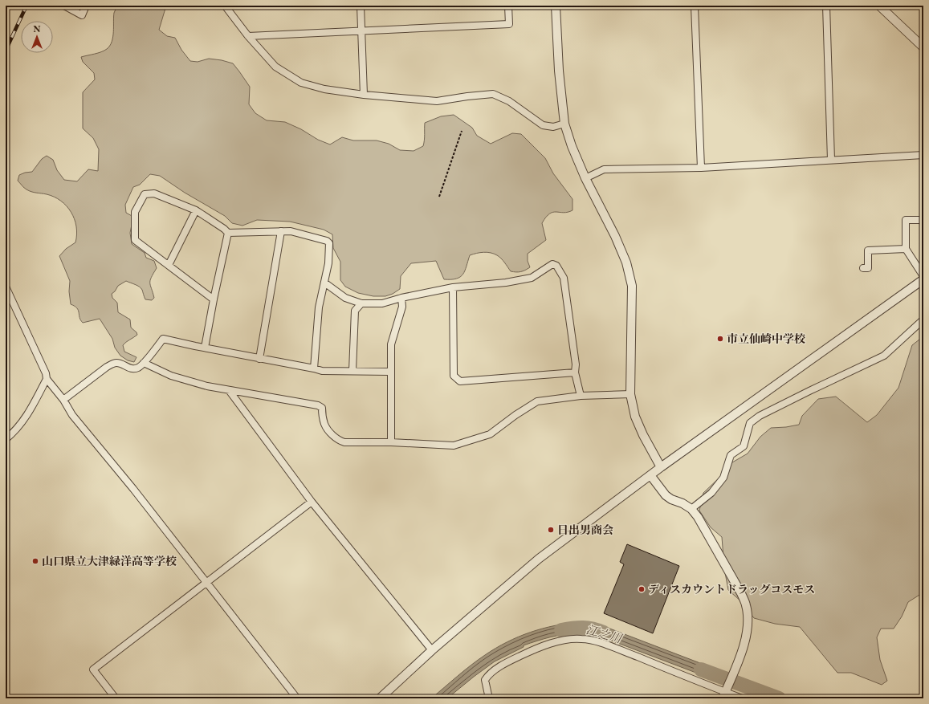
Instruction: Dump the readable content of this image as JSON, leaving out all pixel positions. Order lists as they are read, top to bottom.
{
  "water": ["江之川"],
  "places": [
    "市立仙崎中学校",
    "日出男商会",
    "山口県立大津緑洋高等学校",
    "ディスカウントドラッグコスモス"
  ],
  "north": "top"
}
